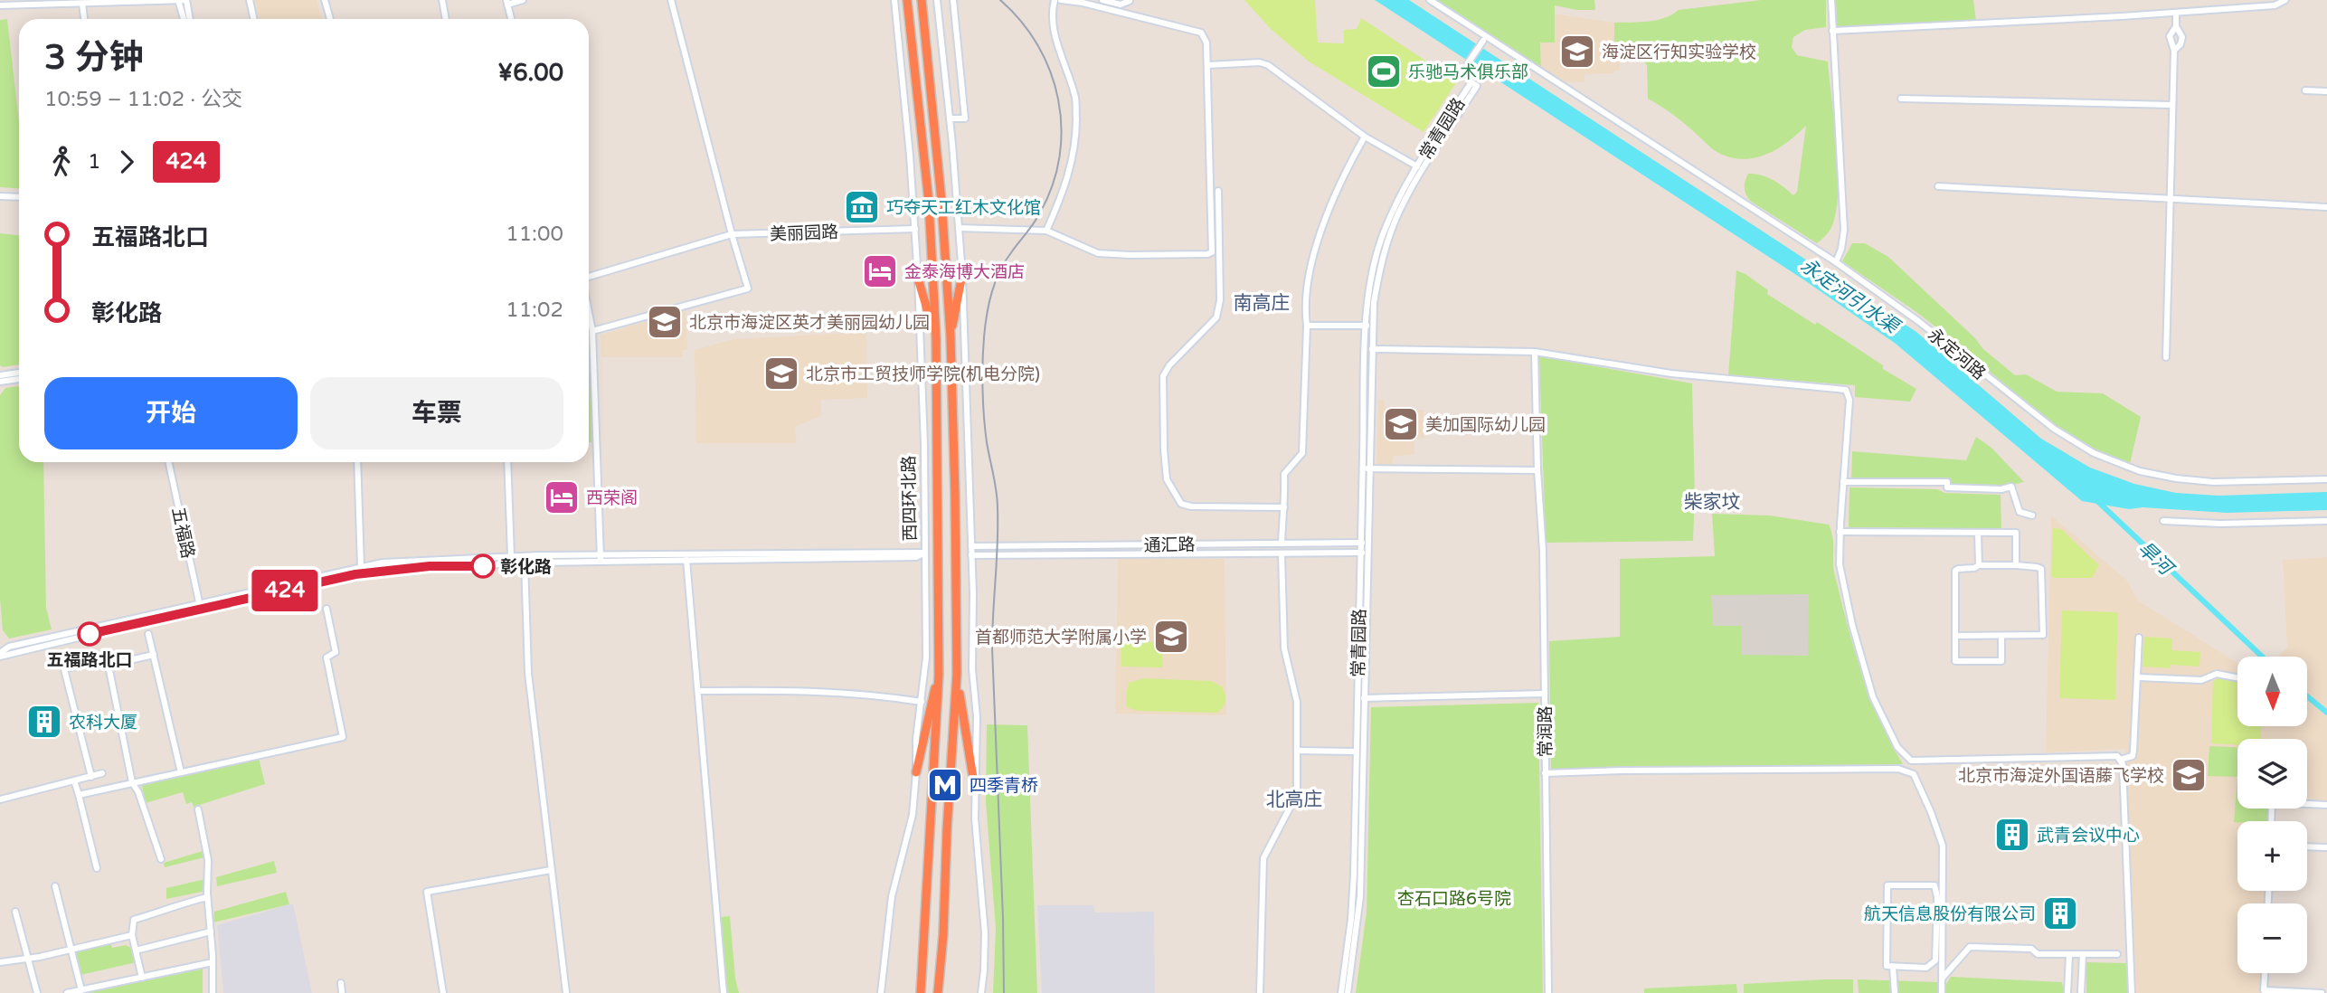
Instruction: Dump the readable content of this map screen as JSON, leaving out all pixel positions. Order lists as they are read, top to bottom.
{
  "streets": {
    "highway": ["西四环北路"],
    "street": [
      "常青园路",
      "美丽园路",
      "永定河路",
      "五福路",
      "通汇路",
      "常润路"
    ]
  },
  "crossings": [
    ["常青园路", "通汇路"],
    ["美丽园路", "西四环北路"]
  ],
  "districts": ["南高庄", "柴家坟", "北高庄"],
  "water": ["永定河引水渠", "旱河"],
  "parks": ["杏石口路6号院"],
  "places": {
    "school or university": [
      "海淀区行知实验学校",
      "北京市海淀区英才美丽园幼儿园",
      "北京市工贸技师学院(机电分院)",
      "美加国际幼儿园",
      "首都师范大学附属小学",
      "北京市海淀外国语藤飞学校"
    ],
    "sports": ["乐驰马术俱乐部"],
    "museum": ["巧夺天工红木文化馆"],
    "hotel": ["金泰海博大酒店", "西荣阁"],
    "other": ["彰化路", "五福路北口"],
    "building": ["农科大厦", "武青会议中心", "航天信息股份有限公司"],
    "metro station": ["四季青桥"]
  },
  "lines": ["bus line 424"],
  "north": "bottom",
  "page": {
    "on_map": "424",
    "heading": ["3 分钟", "10:59 – 11:02 · 公交", "¥6.00"],
    "legs": ["1", "424"],
    "list": [
      {
        "name": "五福路北口",
        "value": "11:00"
      },
      {
        "name": "彰化路",
        "value": "11:02"
      }
    ],
    "buttons": ["开始", "车票"],
    "map_buttons": ["+", "−"]
  }
}
